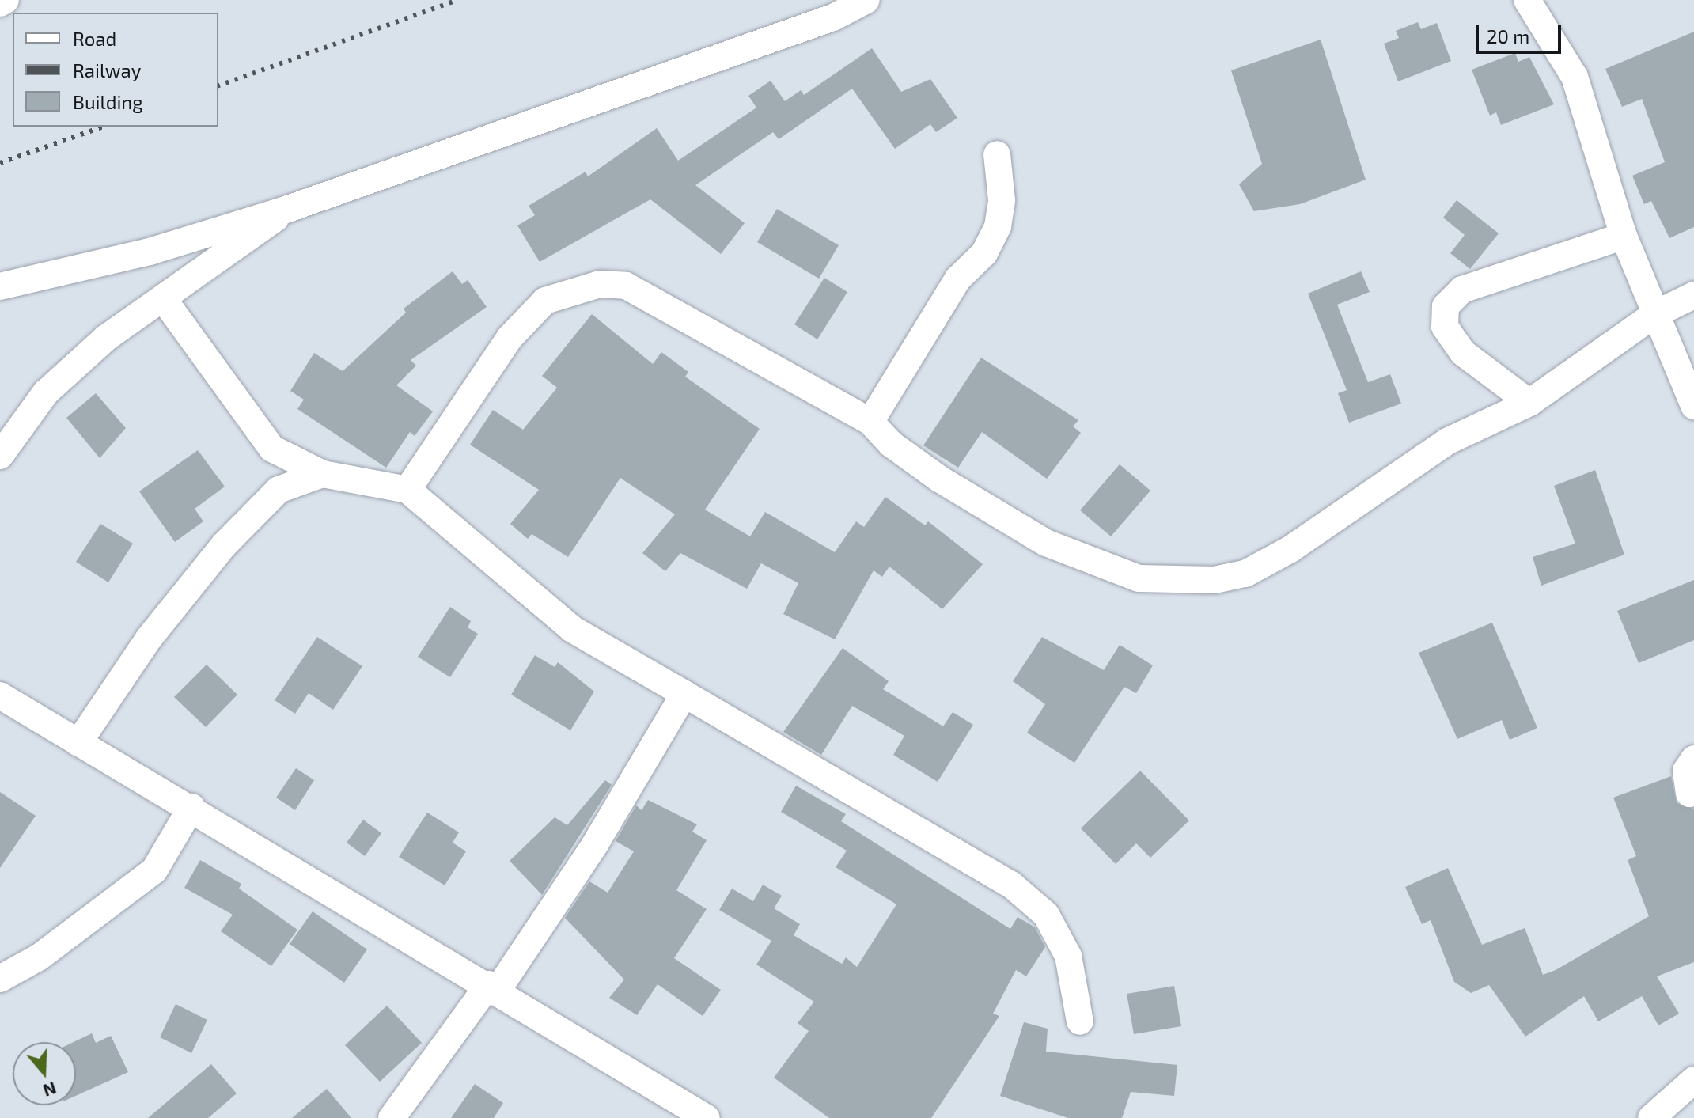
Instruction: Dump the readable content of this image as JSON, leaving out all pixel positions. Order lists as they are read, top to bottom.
{
  "legend": ["Road", "Railway", "Building"],
  "scale_bar": "20 m",
  "north": "bottom"
}
